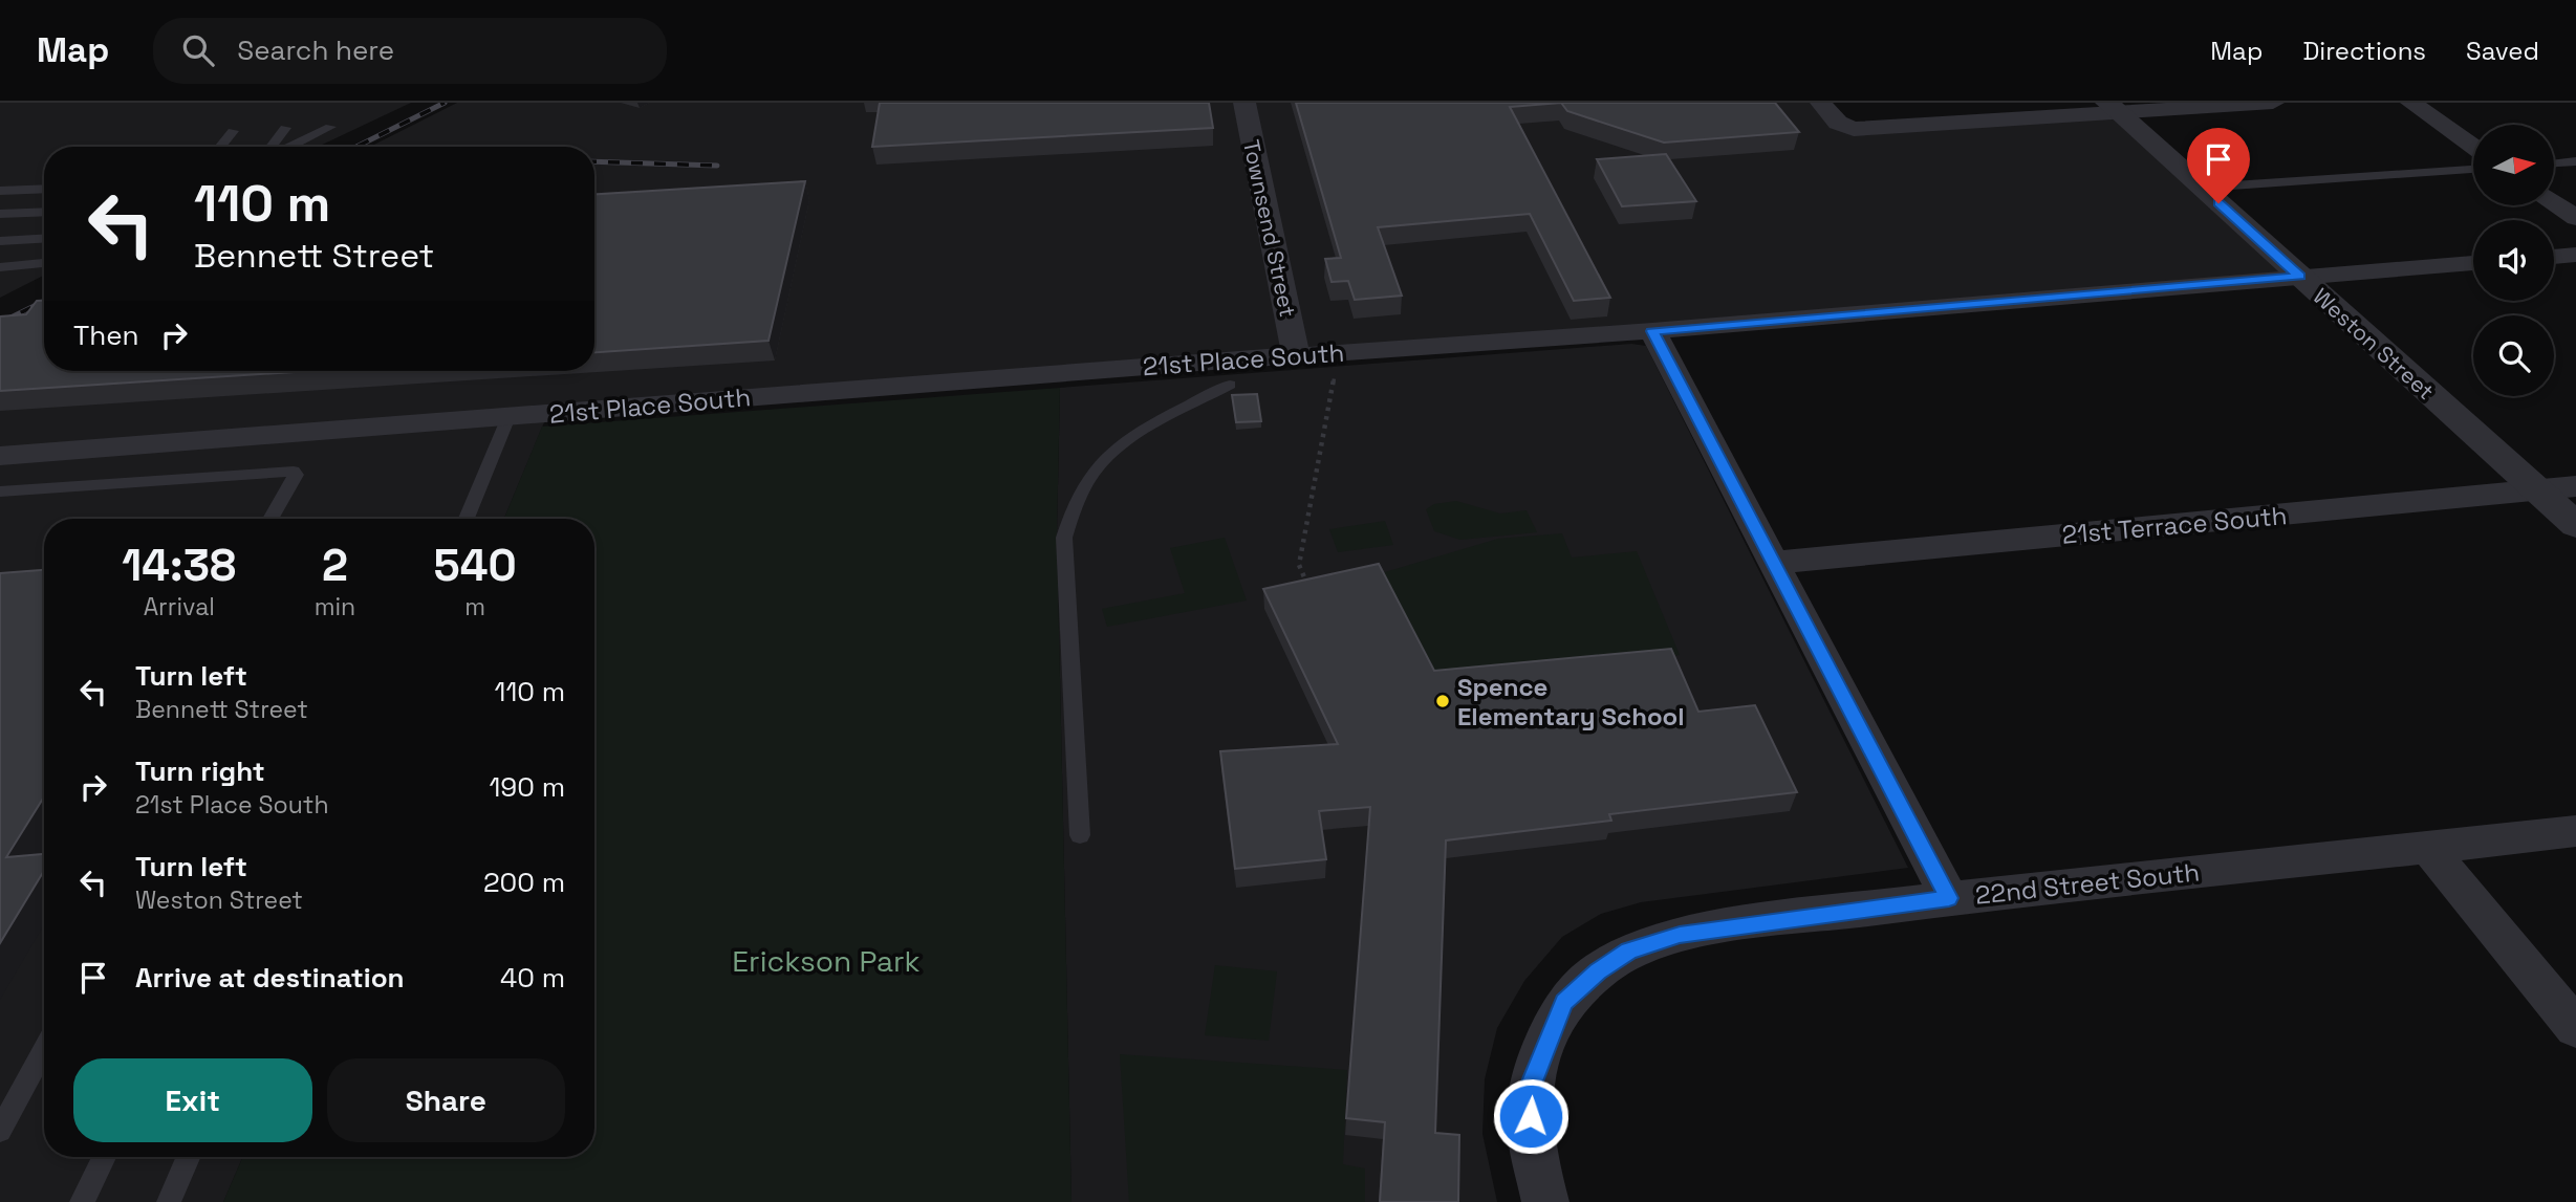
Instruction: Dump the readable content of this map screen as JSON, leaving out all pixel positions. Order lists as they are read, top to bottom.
{
  "streets": {
    "street": [
      "Townsend Street",
      "Weston Street",
      "21st Place South",
      "21st Terrace South",
      "22nd Street South"
    ]
  },
  "crossings": [
    ["Townsend Street", "21st Place South"],
    ["Weston Street", "21st Place South"],
    ["Weston Street", "21st Terrace South"]
  ],
  "parks": ["Erickson Park"],
  "places": ["Spence Elementary School"],
  "north": "right",
  "page": {
    "header": "Map",
    "search": "Search here",
    "nav": ["Map", "Directions", "Saved"],
    "turn": ["110 m", "Bennett Street"],
    "then": "Then",
    "eta": [
      "14:38",
      "Arrival",
      "2",
      "min",
      "540",
      "m"
    ],
    "list": [
      {
        "name": "Turn left",
        "note": "Bennett Street",
        "value": "110 m"
      },
      {
        "name": "Turn right",
        "note": "21st Place South",
        "value": "190 m"
      },
      {
        "name": "Turn left",
        "note": "Weston Street",
        "value": "200 m"
      },
      {
        "name": "Arrive at destination",
        "value": "40 m"
      }
    ],
    "buttons": ["Exit", "Share"]
  }
}
